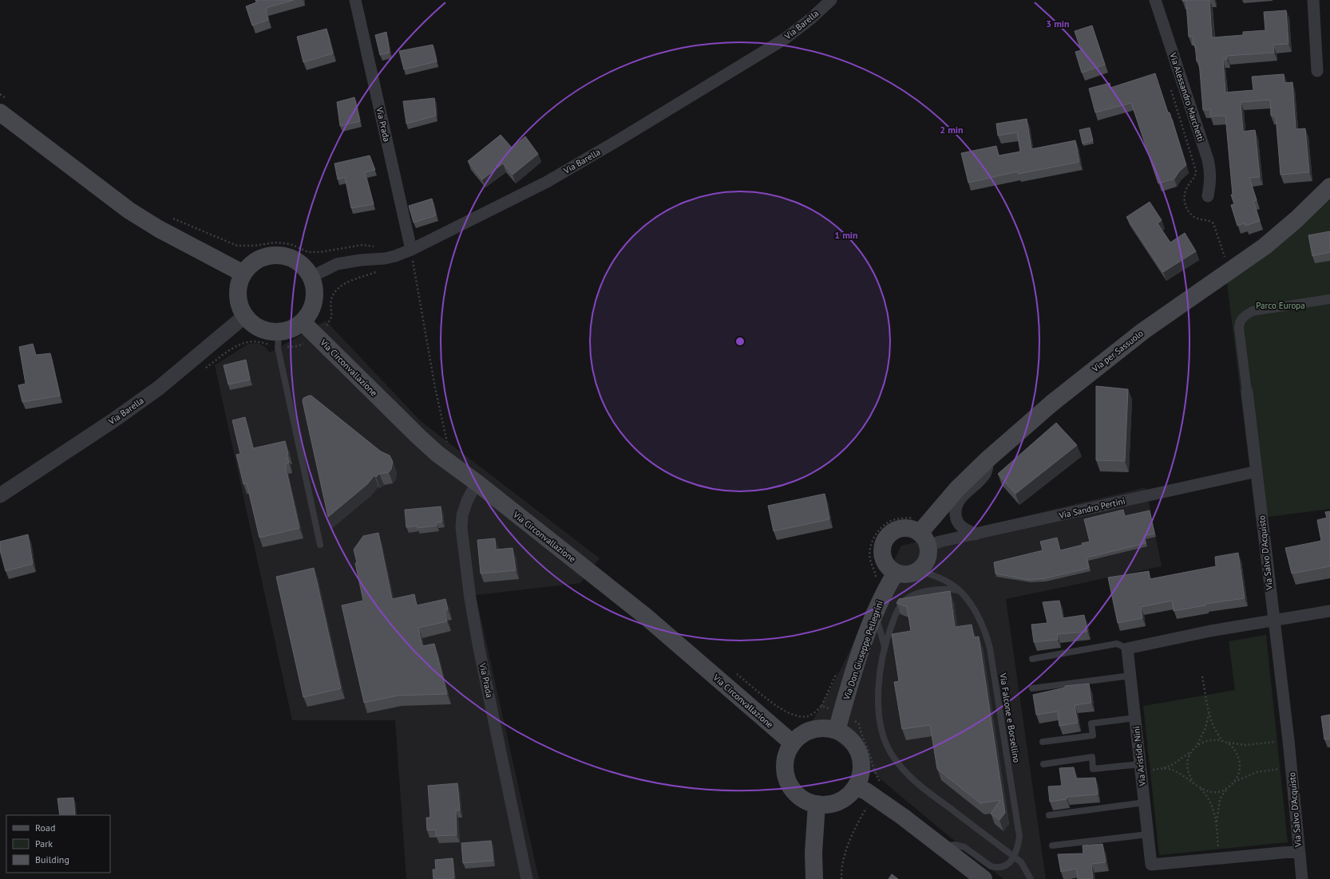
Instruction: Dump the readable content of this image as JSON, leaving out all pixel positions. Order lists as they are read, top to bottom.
{
  "streets": {
    "main road": ["Via per Sassuolo", "Via Circonvallazione", "Via Don Giuseppe Pellegrini"],
    "street": [
      "Via Barella",
      "Via Alessandro Marchetti",
      "Via Prada",
      "Via Sandro Pertini",
      "Via Salvo D'Acquisto",
      "Via Aristide Nini"
    ],
    "lane": ["Via Falcone e Borsellino"]
  },
  "crossings": [
    ["Via Barella", "Via Prada"],
    ["Via Barella", "Via Circonvallazione"],
    ["Via Prada", "Via Circonvallazione"],
    ["Via per Sassuolo", "Via Sandro Pertini"],
    ["Via per Sassuolo", "Via Don Giuseppe Pellegrini"],
    ["Via per Sassuolo", "Via Falcone e Borsellino"],
    ["Via Circonvallazione", "Via Don Giuseppe Pellegrini"],
    ["Via Sandro Pertini", "Via Salvo D'Acquisto"],
    ["Via Sandro Pertini", "Via Don Giuseppe Pellegrini"],
    ["Via Sandro Pertini", "Via Falcone e Borsellino"],
    ["Via Salvo D'Acquisto", "Via Aristide Nini"],
    ["Via Don Giuseppe Pellegrini", "Via Falcone e Borsellino"]
  ],
  "parks": ["Parco Europa"],
  "legend": ["Road", "Park", "Building"],
  "rings": ["3 min", "2 min", "1 min"]
}
